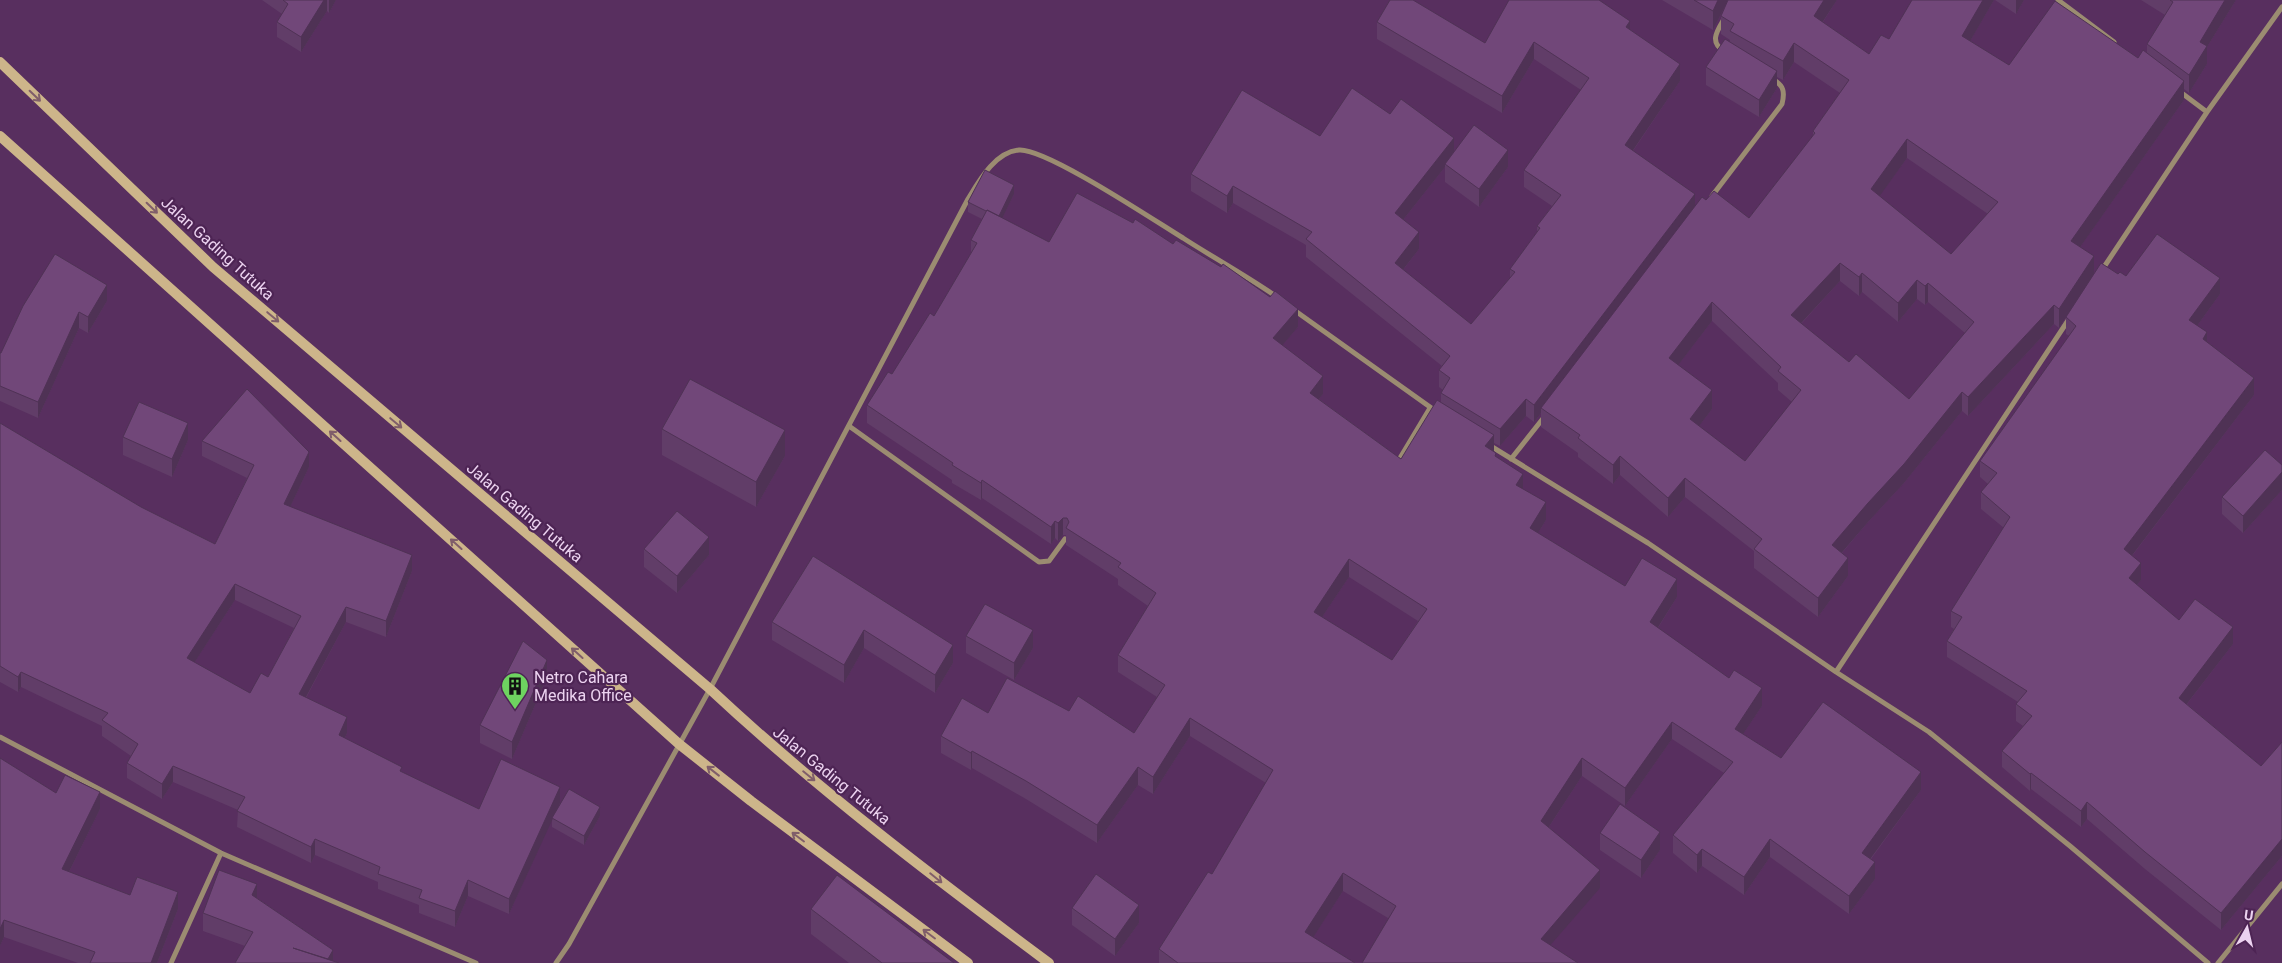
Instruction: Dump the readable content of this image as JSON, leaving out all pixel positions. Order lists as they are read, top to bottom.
{
  "streets": {
    "main road": ["Jalan Gading Tutuka"]
  },
  "places": {
    "building": ["Netro Cahara Medika Office"]
  },
  "north": "top"
}
